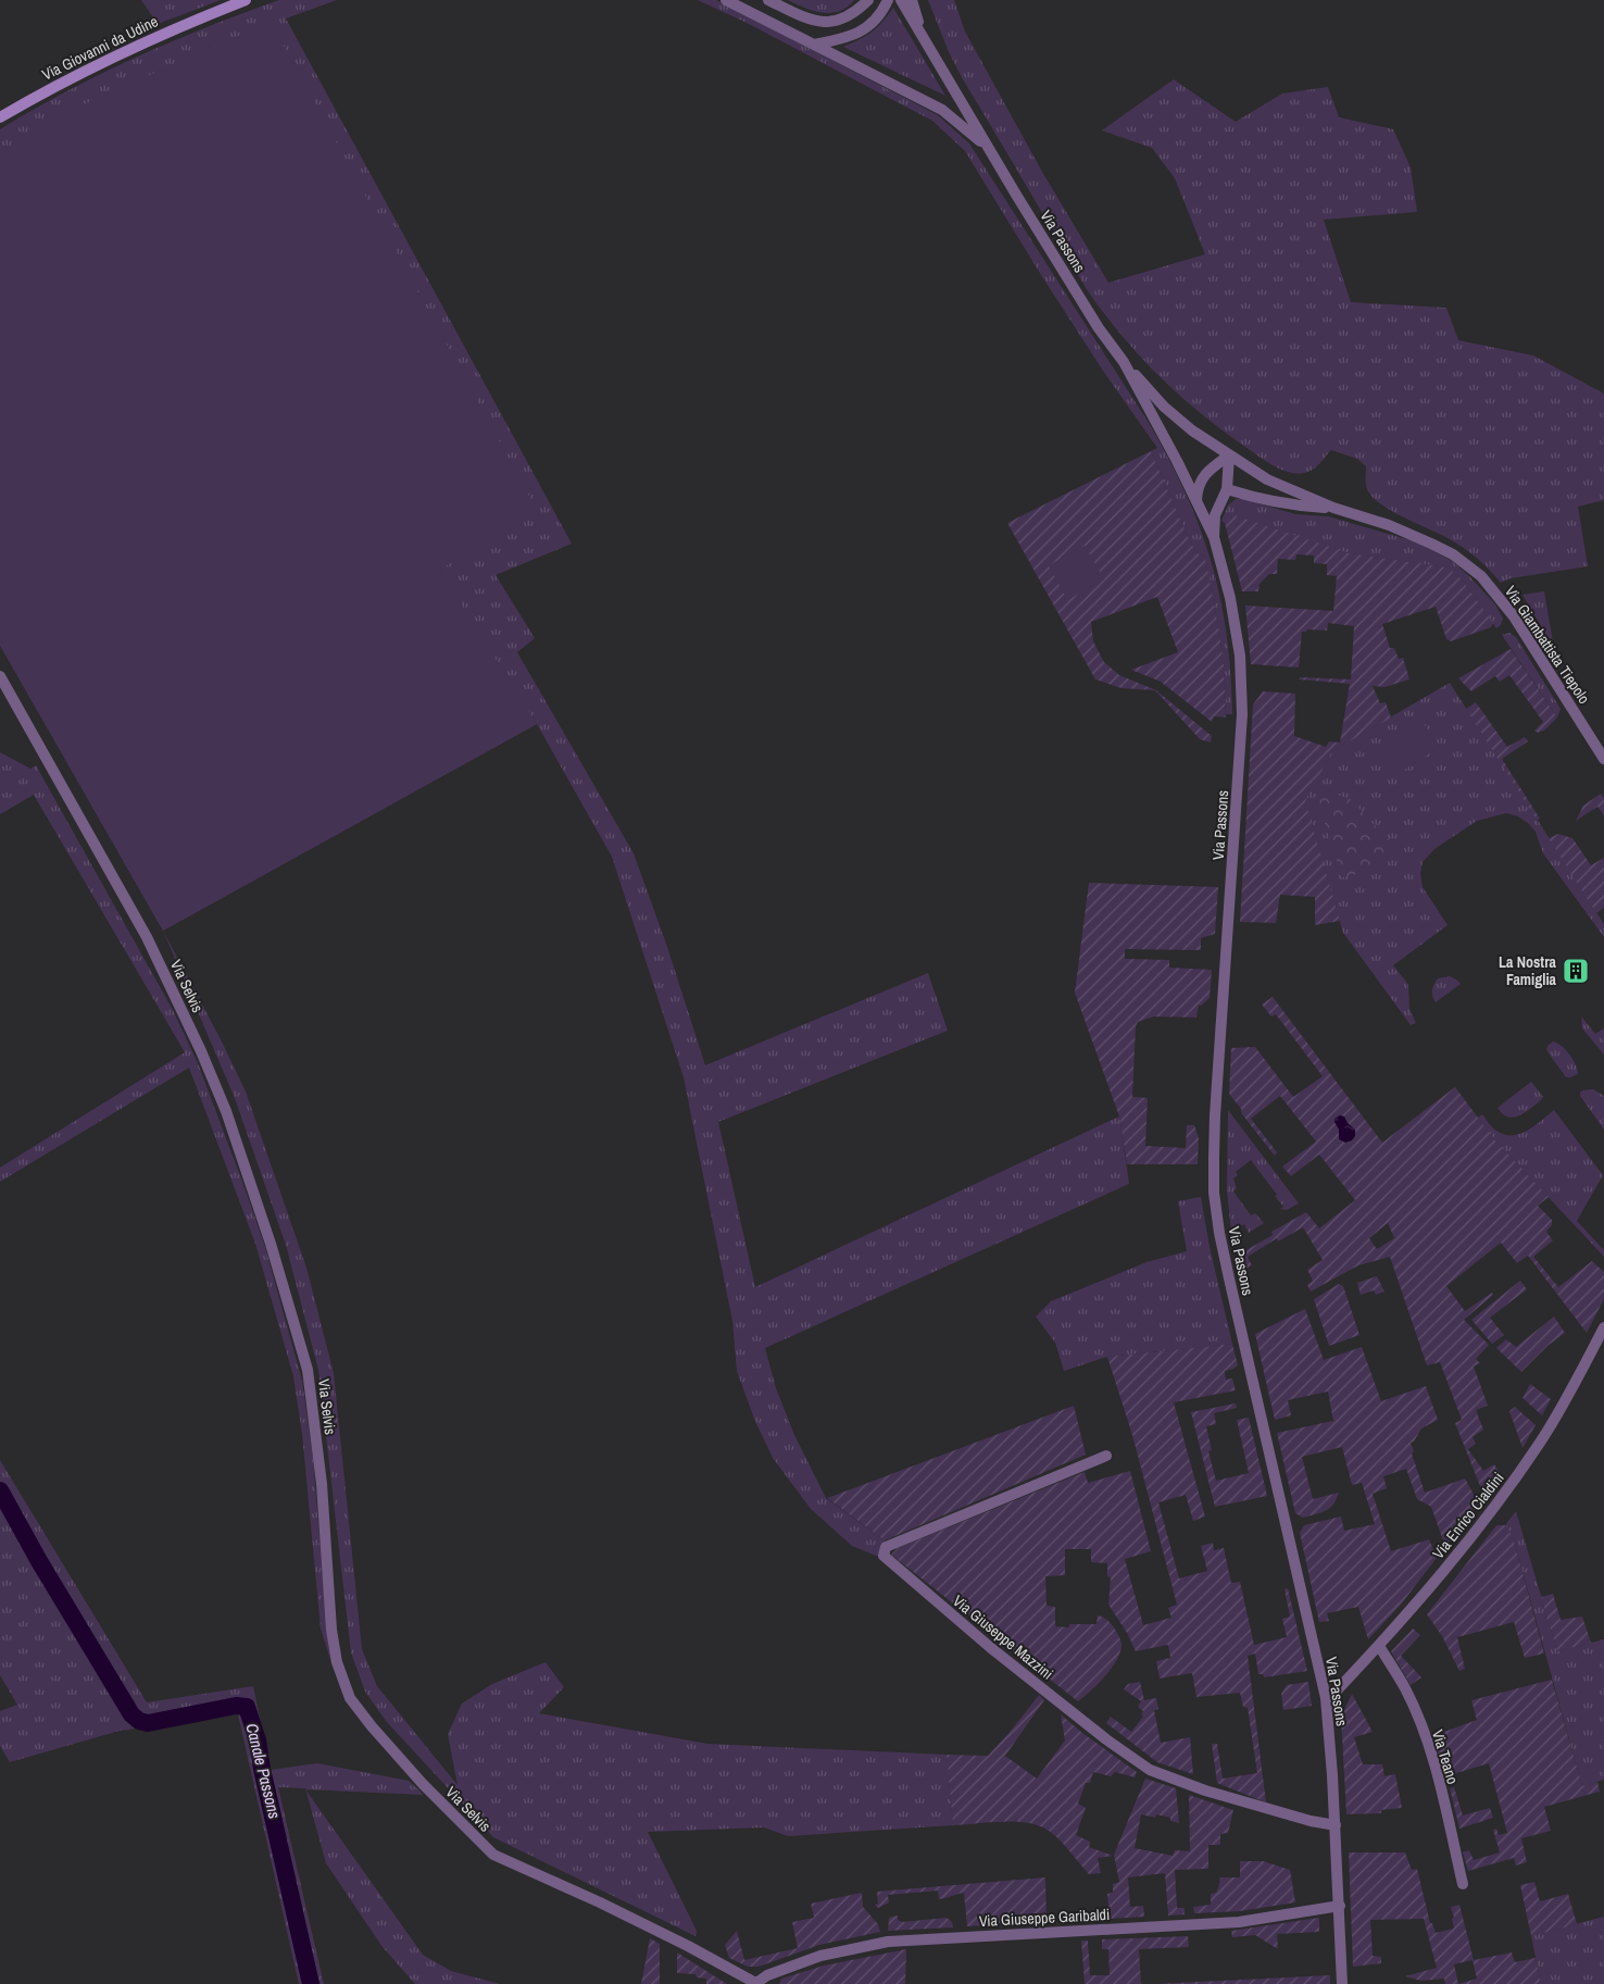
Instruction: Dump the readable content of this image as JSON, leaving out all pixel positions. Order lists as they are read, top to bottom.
{
  "streets": {
    "main road": ["Via Giovanni da Udine"],
    "street": [
      "Via Passons",
      "Via Giambattista Tiepolo",
      "Via Selvis",
      "Via Enrico Cialdini",
      "Via Giuseppe Mazzini",
      "Via Teano",
      "Via Giuseppe Garibaldi"
    ]
  },
  "crossings": [
    ["Via Passons", "Via Giambattista Tiepolo"],
    ["Via Passons", "Via Enrico Cialdini"],
    ["Via Passons", "Via Giuseppe Mazzini"],
    ["Via Passons", "Via Giuseppe Garibaldi"],
    ["Via Selvis", "Via Giuseppe Garibaldi"],
    ["Via Enrico Cialdini", "Via Teano"]
  ],
  "water": ["Canale Passons"],
  "places": {
    "building": ["La Nostra Famiglia"]
  }
}
